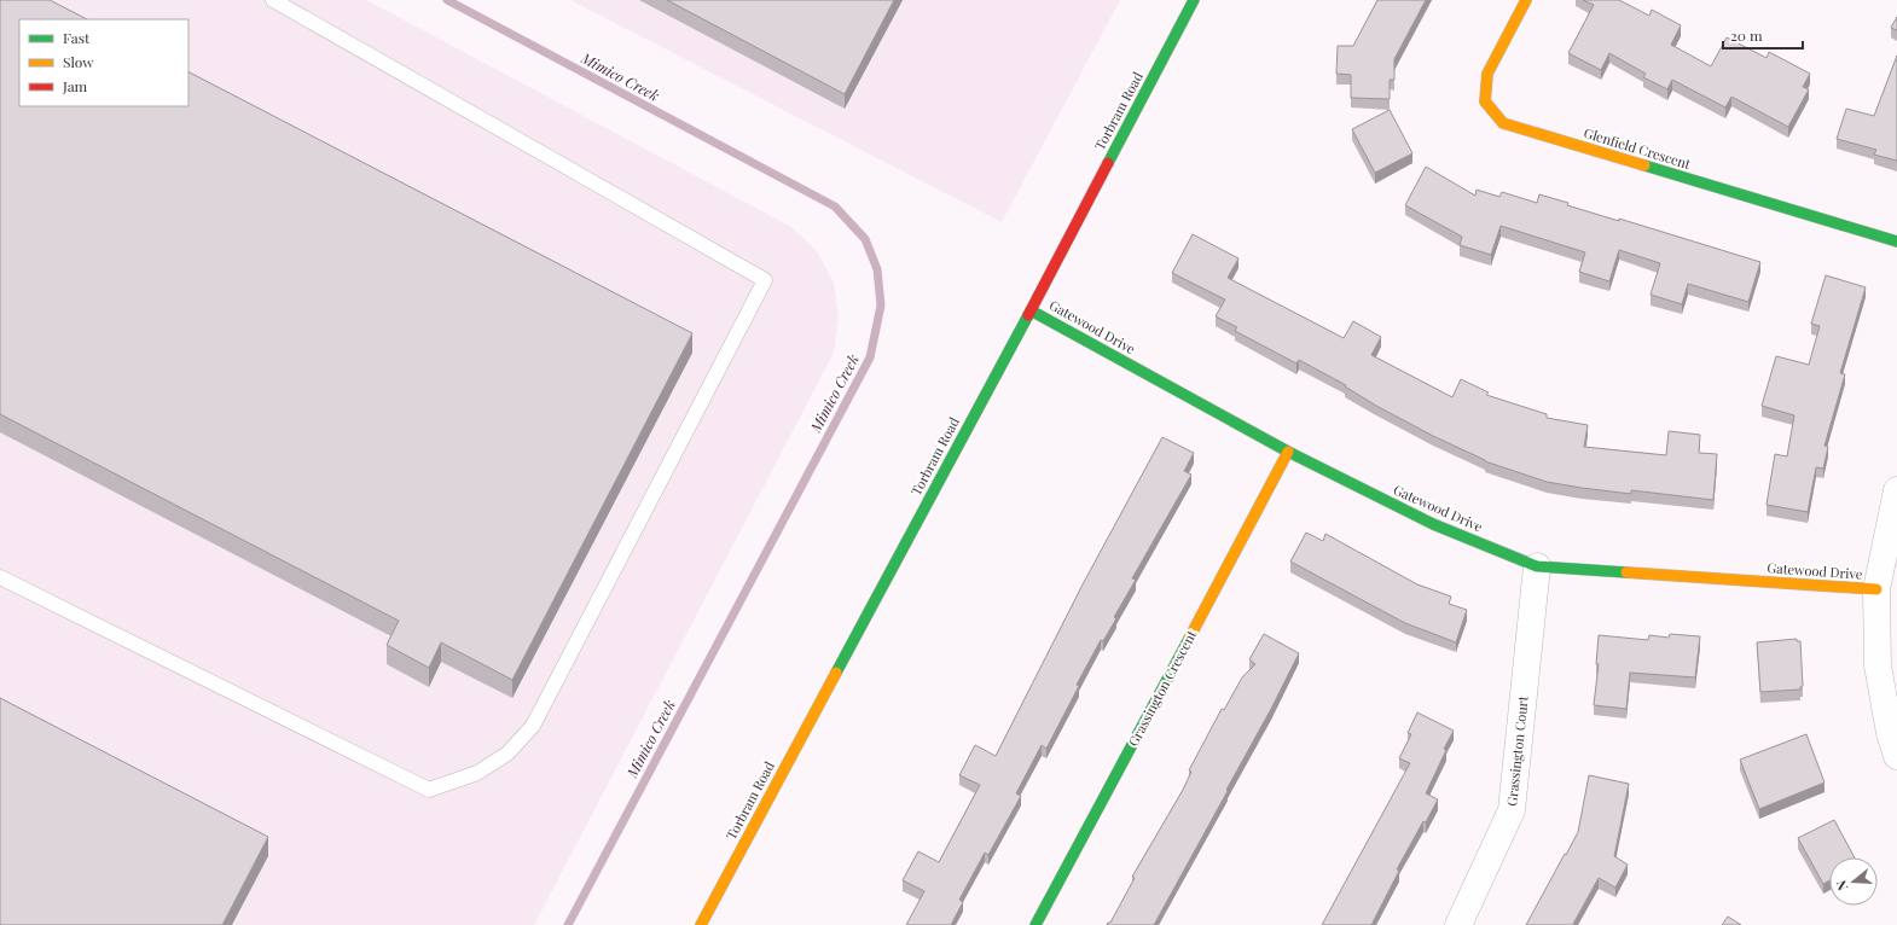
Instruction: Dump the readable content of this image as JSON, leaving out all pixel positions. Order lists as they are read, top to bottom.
{
  "streets": {
    "street": [
      "Torbram Road",
      "Glenfield Crescent",
      "Gatewood Drive",
      "Grassington Crescent",
      "Grassington Court"
    ]
  },
  "crossings": [
    ["Torbram Road", "Gatewood Drive"],
    ["Gatewood Drive", "Grassington Crescent"],
    ["Gatewood Drive", "Grassington Court"]
  ],
  "water": ["Mimico Creek"],
  "legend": ["Fast", "Slow", "Jam"],
  "scale_bar": "20 m",
  "north": "left"
}
